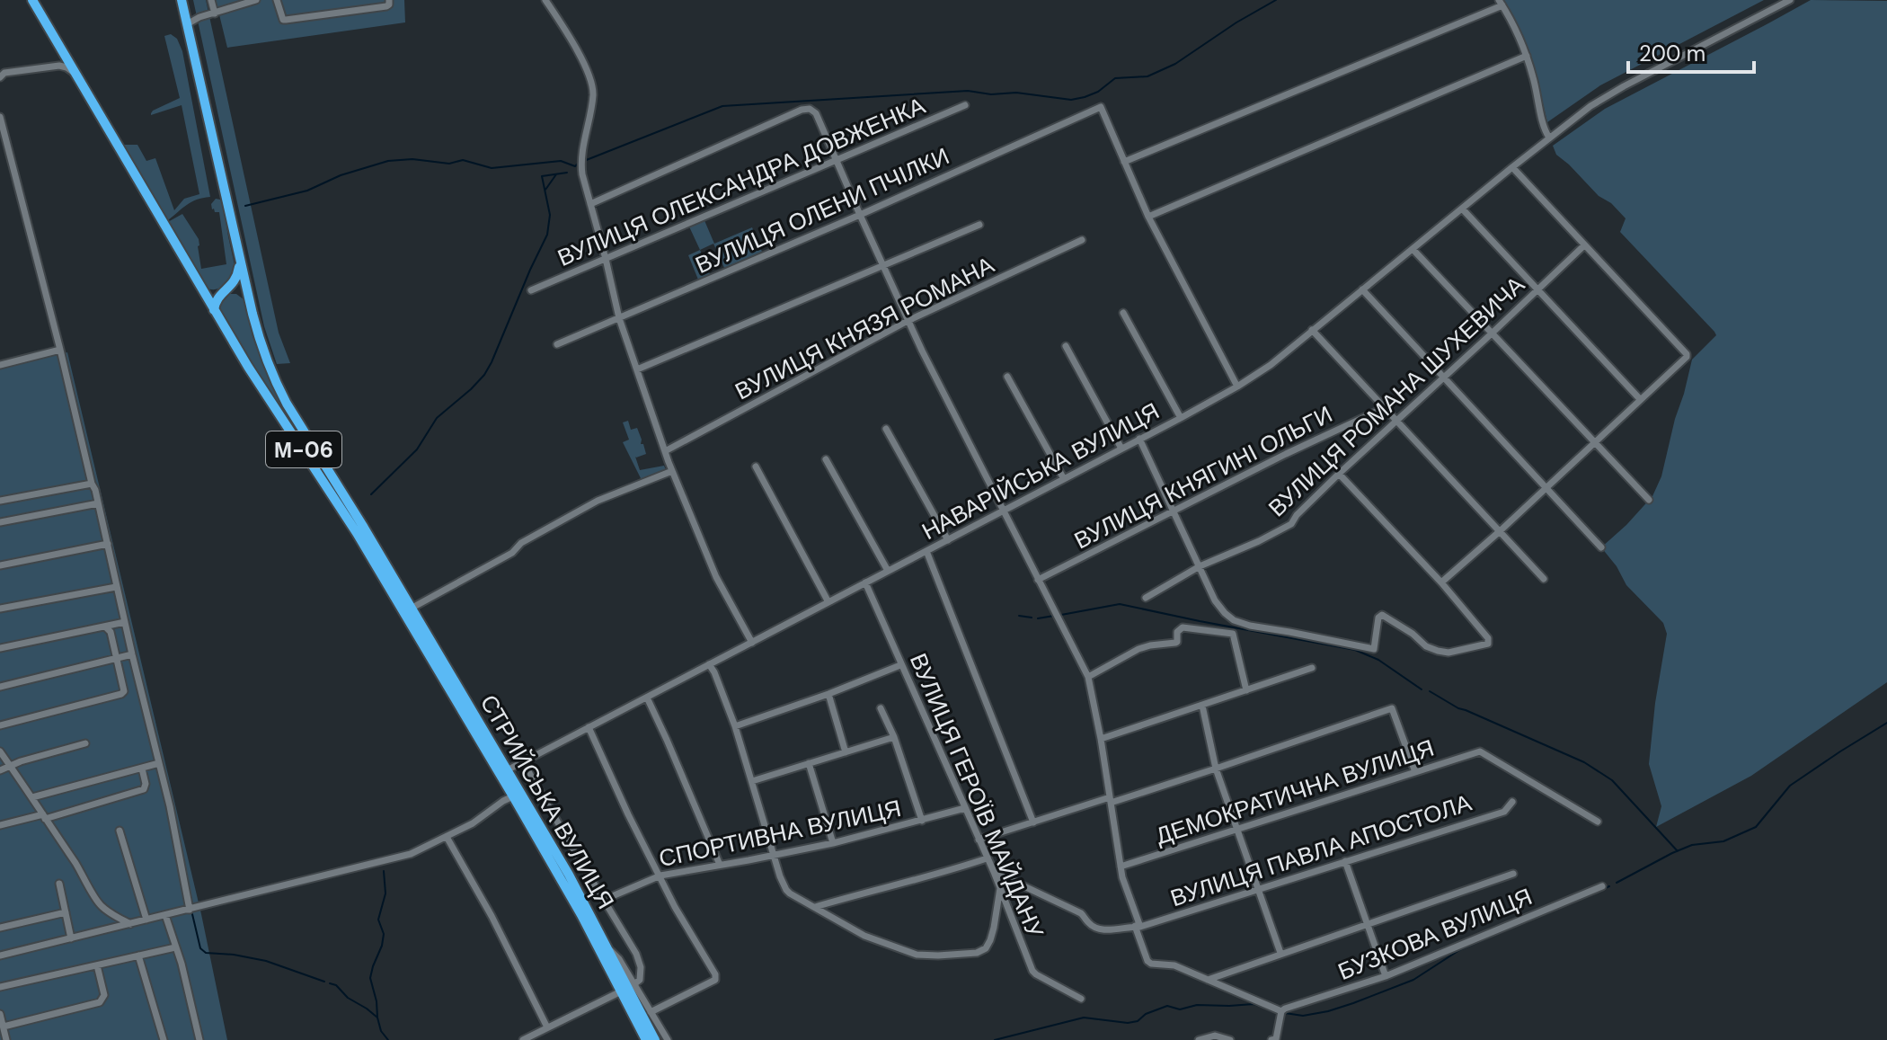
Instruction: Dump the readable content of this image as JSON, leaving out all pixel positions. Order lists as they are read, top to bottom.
{
  "streets": {
    "highway": ["М-06", "СТРИЙСЬКА ВУЛИЦЯ"],
    "street": [
      "ВУЛИЦЯ ОЛЕКСАНДРА ДОВЖЕНКА",
      "ВУЛИЦЯ ОЛЕНИ ПЧІЛКИ",
      "ВУЛИЦЯ КНЯЗЯ РОМАНА",
      "ВУЛИЦЯ РОМАНА ШУХЕВИЧА",
      "НАВАРІЙСЬКА ВУЛИЦЯ",
      "ВУЛИЦЯ КНЯГИНІ ОЛЬГИ",
      "ДЕМОКРАТИЧНА ВУЛИЦЯ",
      "ВУЛИЦЯ ГЕРОЇВ МАЙДАНУ",
      "СПОРТИВНА ВУЛИЦЯ",
      "ВУЛИЦЯ ПАВЛА АПОСТОЛА",
      "БУЗКОВА ВУЛИЦЯ"
    ]
  },
  "crossings": [
    ["М-06", "СТРИЙСЬКА ВУЛИЦЯ"],
    ["НАВАРІЙСЬКА ВУЛИЦЯ", "ВУЛИЦЯ ГЕРОЇВ МАЙДАНУ"],
    ["НАВАРІЙСЬКА ВУЛИЦЯ", "СТРИЙСЬКА ВУЛИЦЯ"],
    ["ВУЛИЦЯ ГЕРОЇВ МАЙДАНУ", "СПОРТИВНА ВУЛИЦЯ"],
    ["ВУЛИЦЯ ГЕРОЇВ МАЙДАНУ", "ВУЛИЦЯ ПАВЛА АПОСТОЛА"]
  ],
  "scale_bar": "200 m"
}
